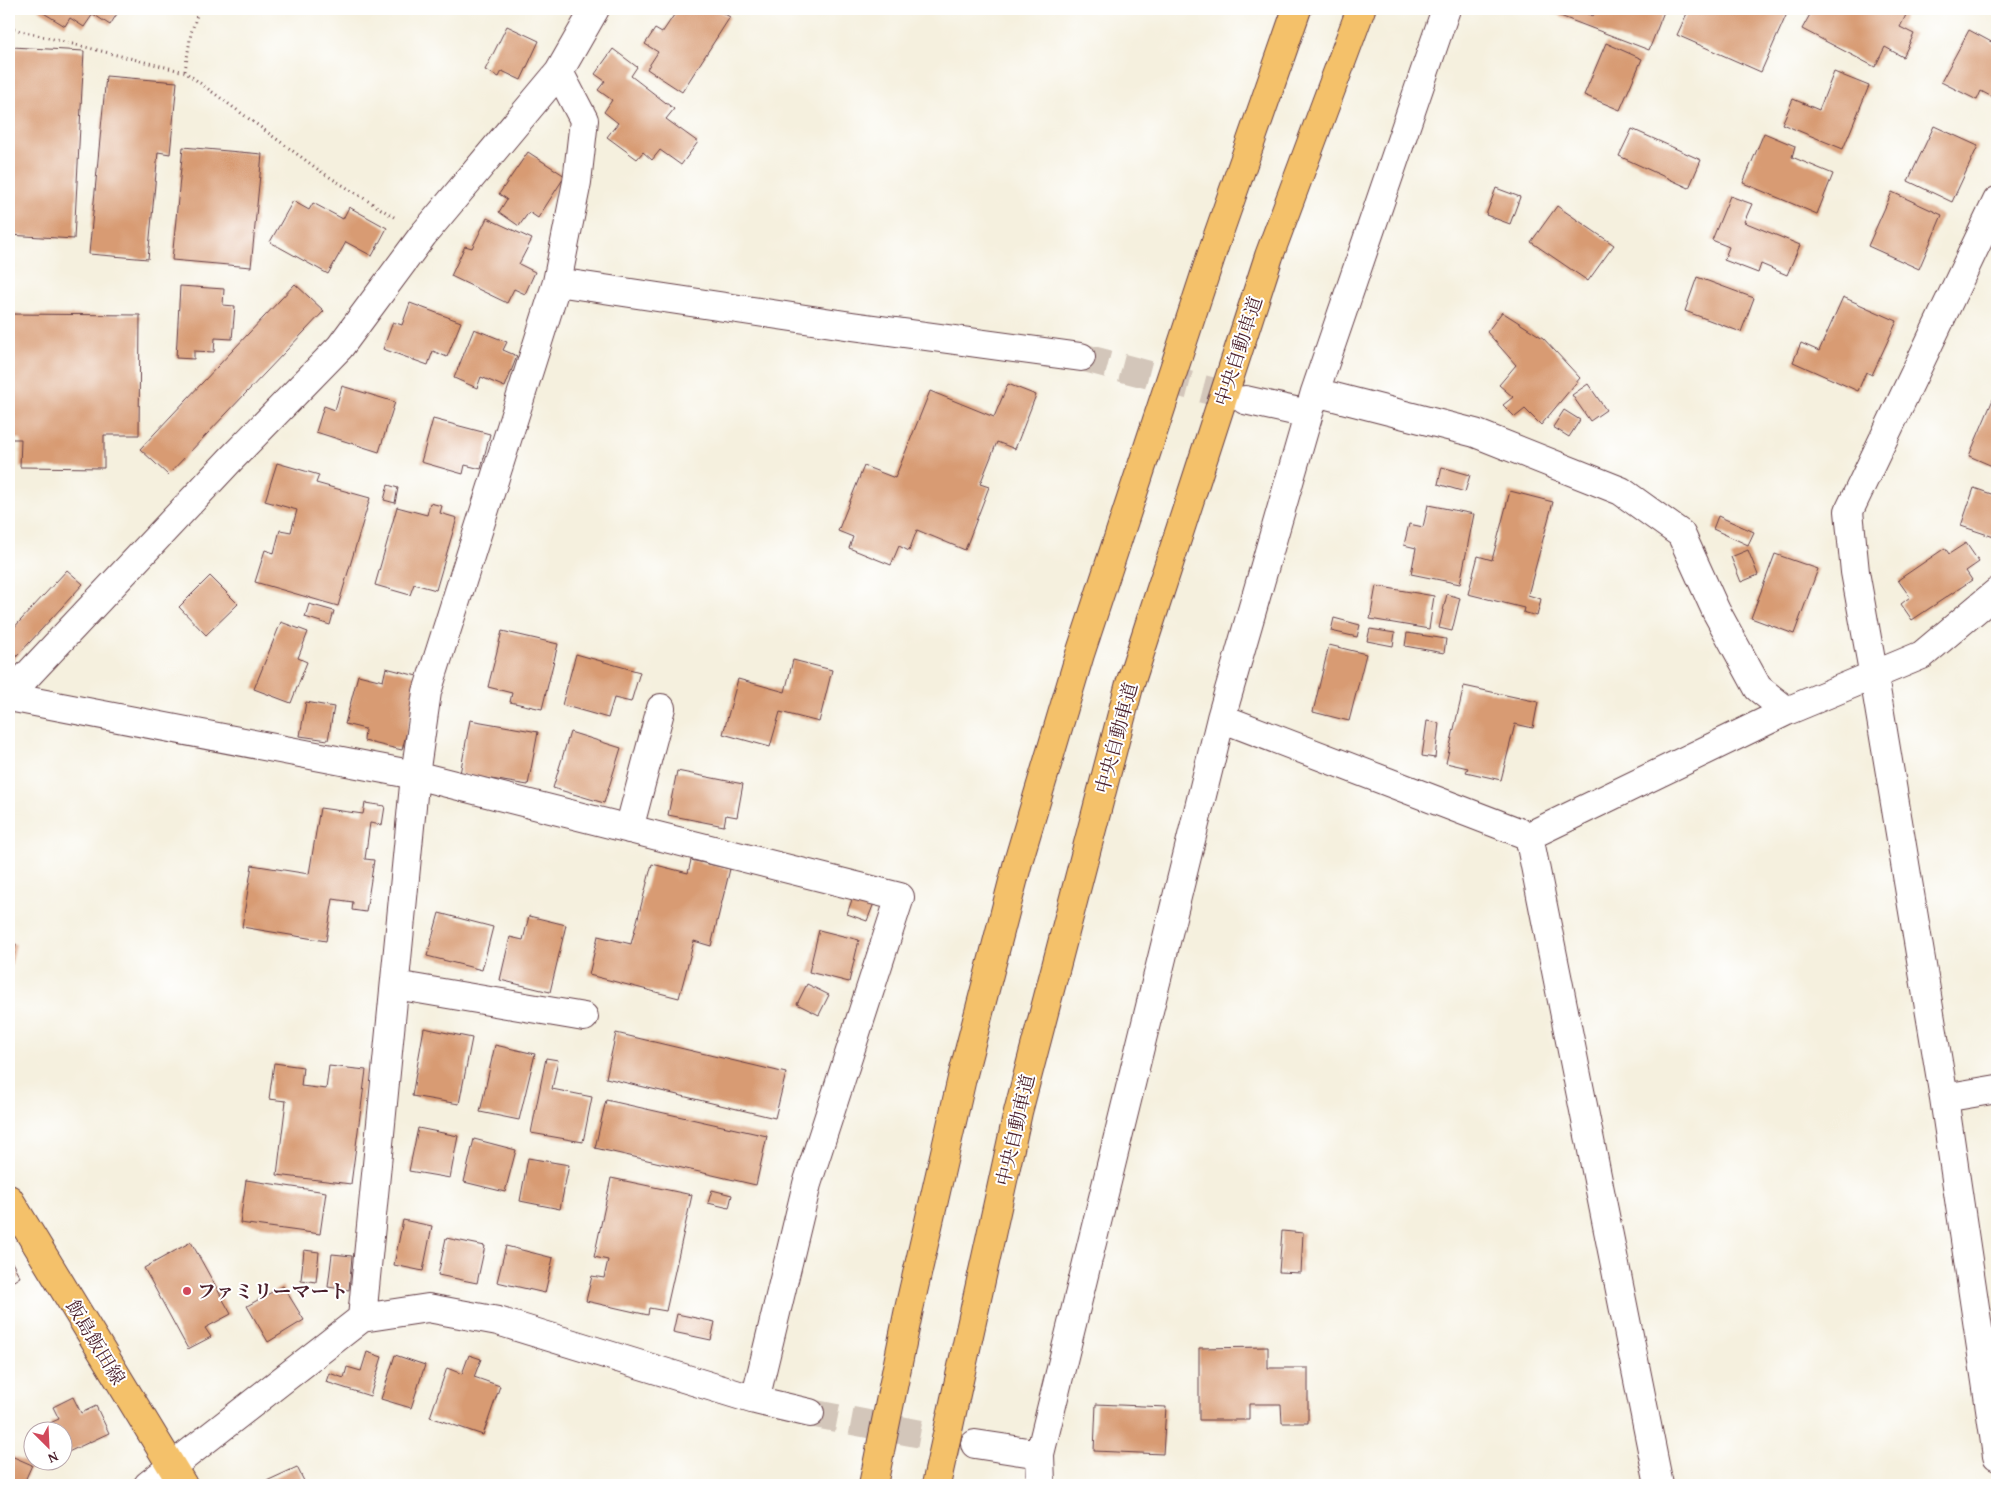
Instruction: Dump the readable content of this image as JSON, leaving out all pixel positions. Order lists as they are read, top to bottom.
{
  "streets": {
    "main road": ["中央自動車道", "飯島飯田線"]
  },
  "places": ["ファミリーマート"],
  "north": "bottom right"
}
